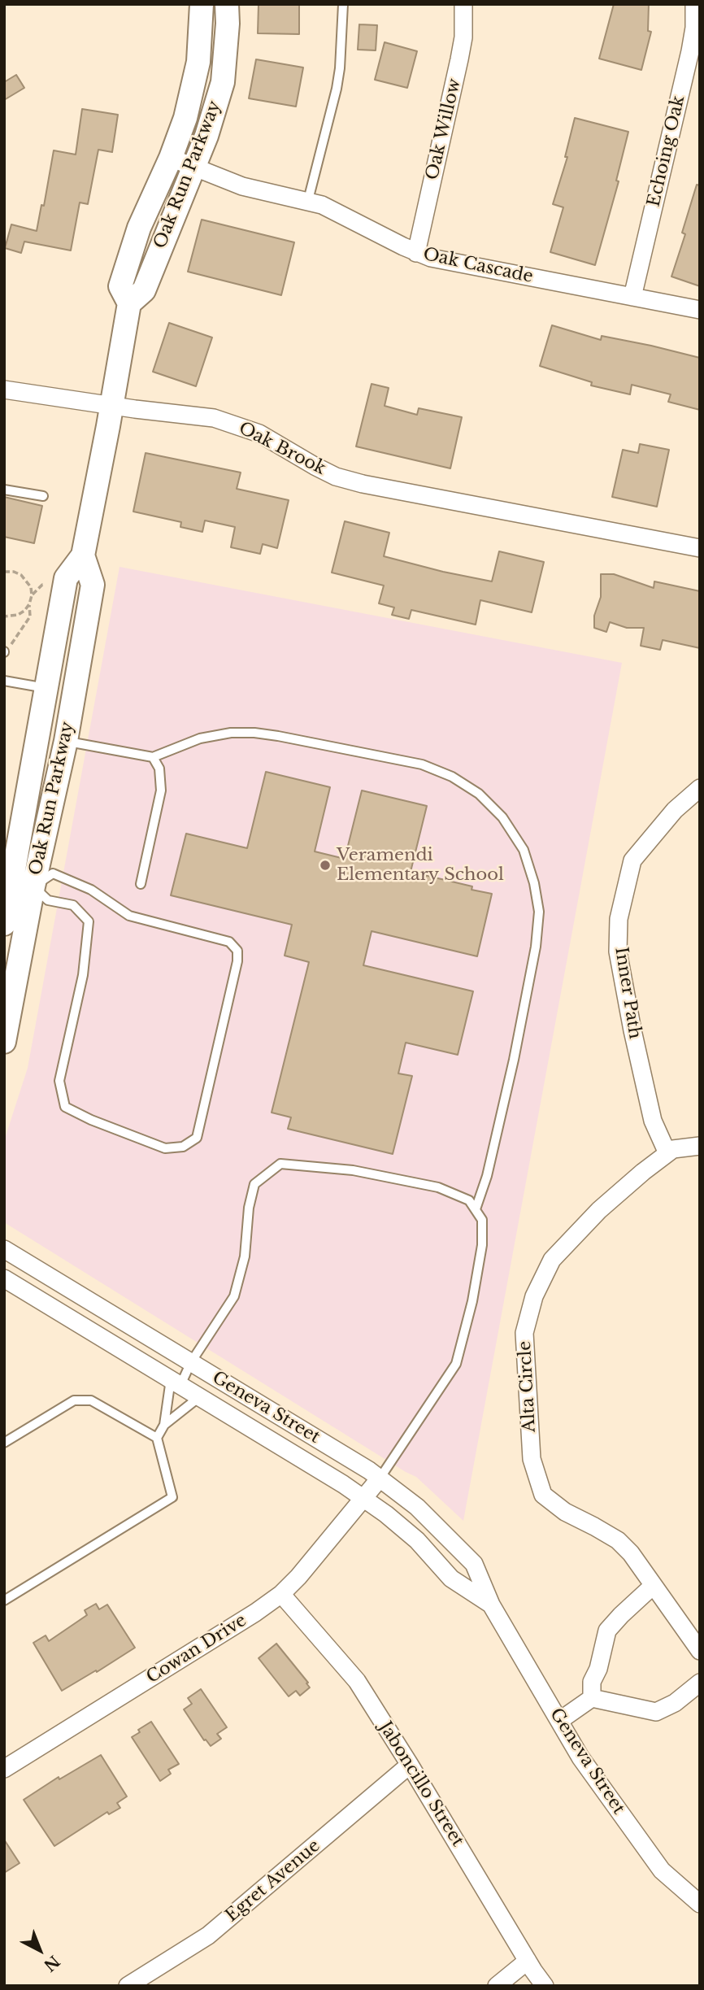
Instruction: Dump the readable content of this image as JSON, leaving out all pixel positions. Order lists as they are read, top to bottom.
{
  "streets": {
    "street": [
      "Oak Willow",
      "Echoing Oak",
      "Oak Run Parkway",
      "Oak Cascade",
      "Oak Brook",
      "Inner Path",
      "Alta Circle",
      "Geneva Street",
      "Cowan Drive",
      "Jaboncillo Street",
      "Egret Avenue"
    ]
  },
  "crossings": [
    ["Oak Willow", "Oak Cascade"],
    ["Echoing Oak", "Oak Cascade"],
    ["Oak Run Parkway", "Oak Cascade"],
    ["Oak Run Parkway", "Oak Brook"],
    ["Inner Path", "Alta Circle"],
    ["Geneva Street", "Cowan Drive"],
    ["Cowan Drive", "Jaboncillo Street"],
    ["Jaboncillo Street", "Egret Avenue"]
  ],
  "places": ["Veramendi Elementary School"],
  "north": "bottom right"
}
